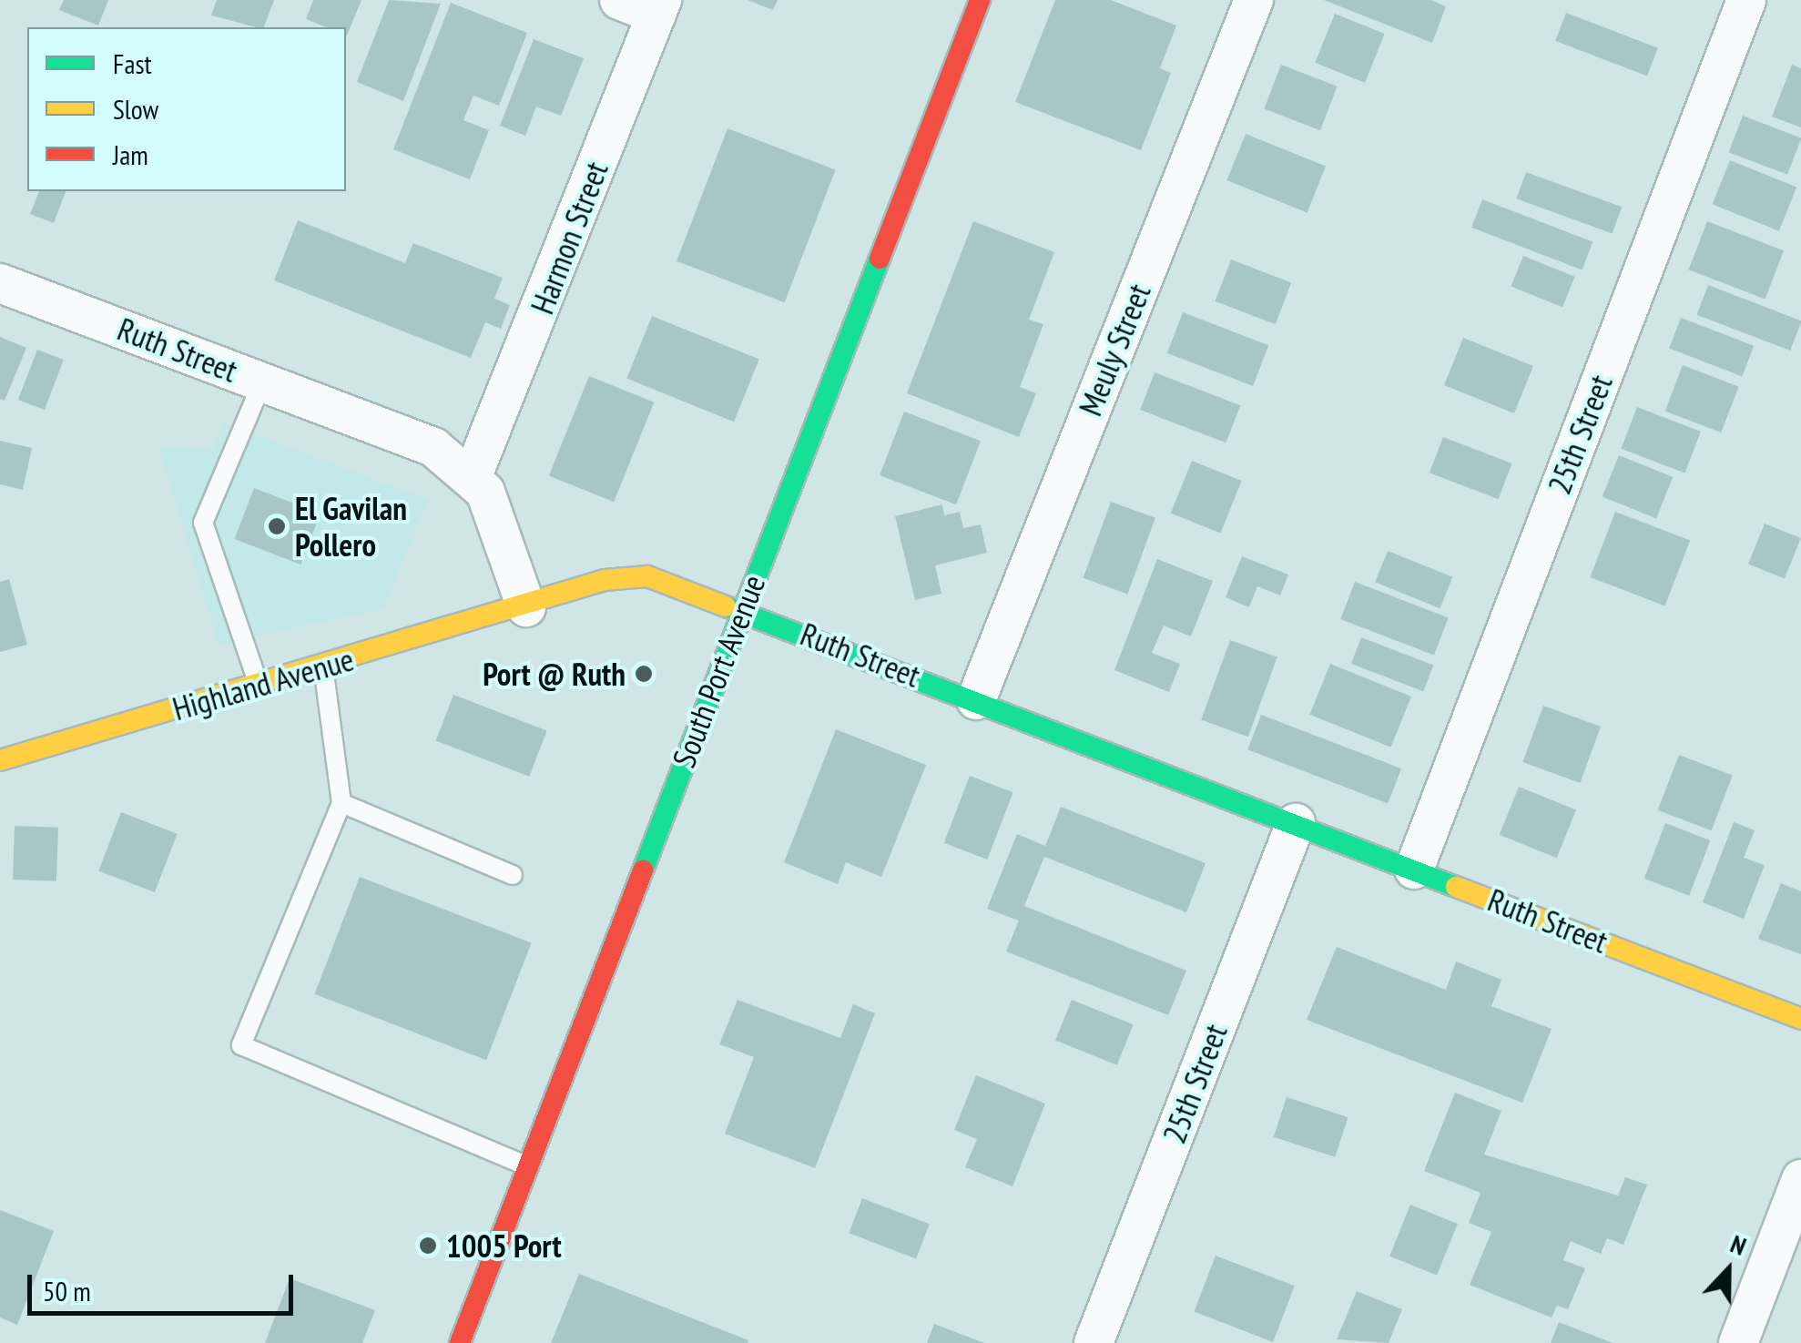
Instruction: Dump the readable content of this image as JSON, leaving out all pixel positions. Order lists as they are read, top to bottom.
{
  "streets": {
    "street": [
      "Harmon Street",
      "Ruth Street",
      "Meuly Street",
      "25th Street",
      "South Port Avenue",
      "Highland Avenue"
    ]
  },
  "crossings": [
    ["Harmon Street", "Ruth Street"],
    ["Ruth Street", "Meuly Street"],
    ["Ruth Street", "25th Street"],
    ["Ruth Street", "South Port Avenue"],
    ["Ruth Street", "Highland Avenue"]
  ],
  "places": ["El Gavilan Pollero", "Port @ Ruth", "1005 Port"],
  "legend": ["Fast", "Slow", "Jam"],
  "scale_bar": "50 m",
  "north": "top"
}
